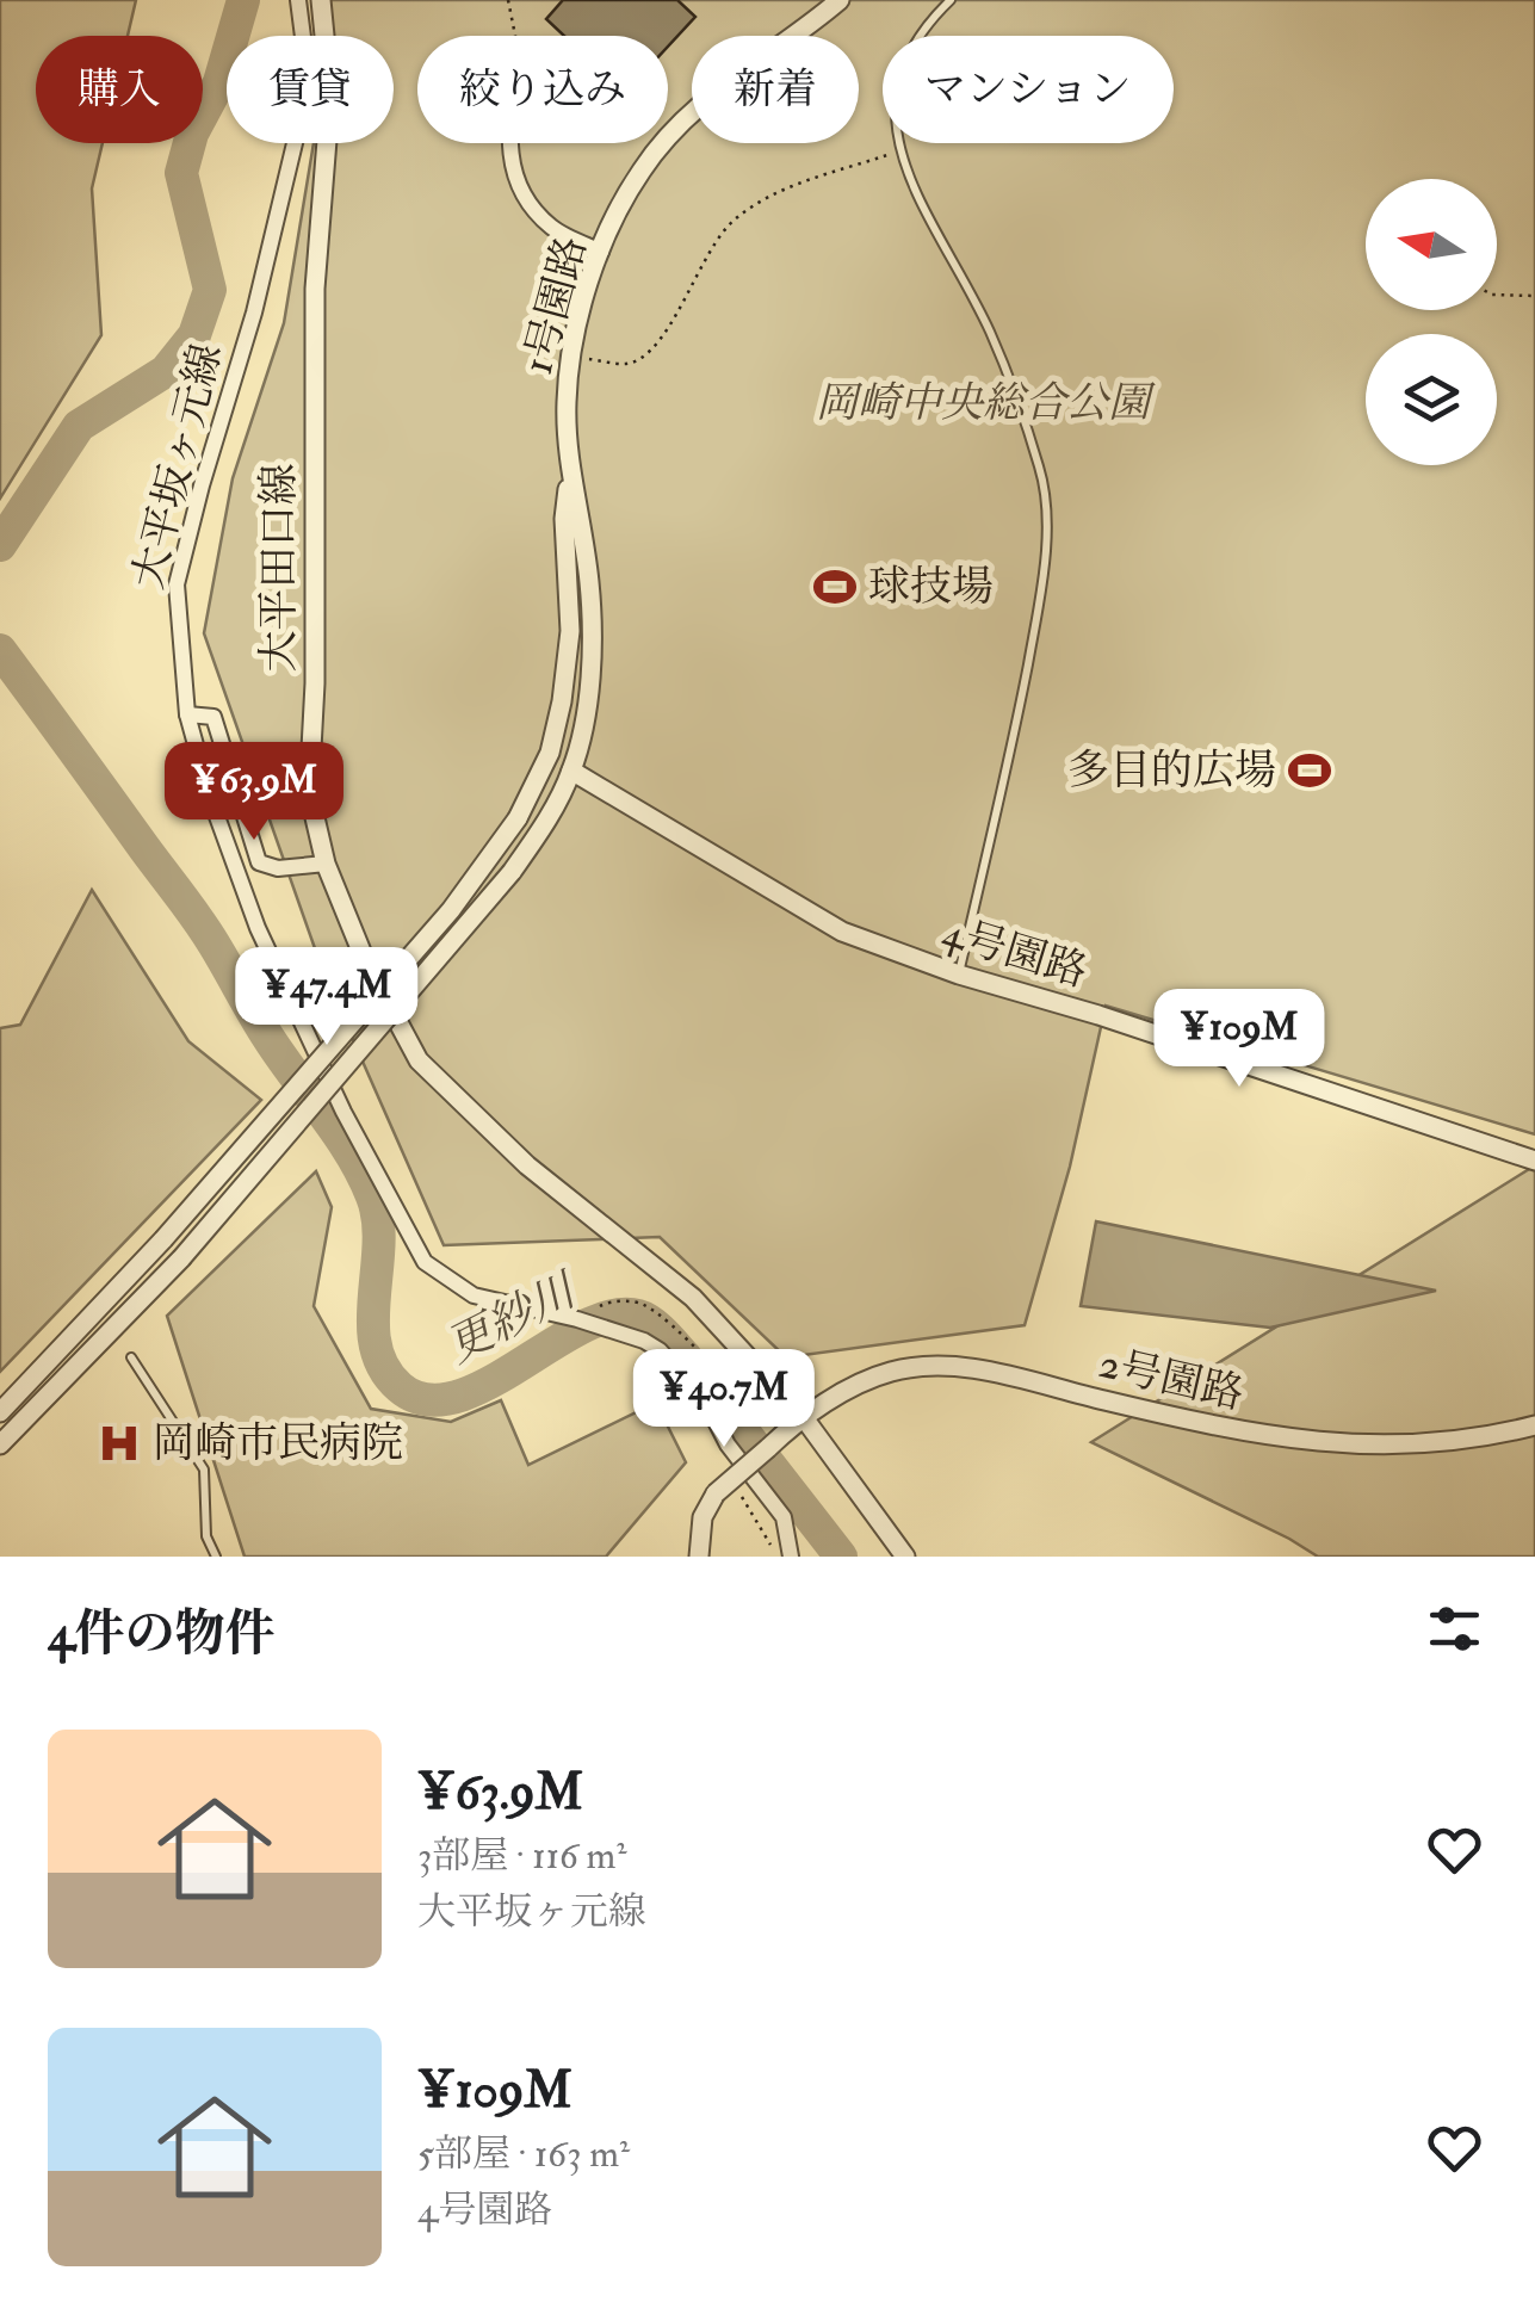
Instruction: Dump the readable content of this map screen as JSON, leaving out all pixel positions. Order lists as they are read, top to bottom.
{
  "streets": {
    "street": [
      "1号園路",
      "大平坂ヶ元線",
      "大平田口線",
      "4号園路",
      "2号園路"
    ]
  },
  "crossings": [
    ["1号園路", "4号園路"],
    ["大平田口線", "2号園路"]
  ],
  "water": ["更紗川"],
  "parks": ["岡崎中央総合公園"],
  "places": {
    "sports": ["球技場", "多目的広場"],
    "hospital": ["岡崎市民病院"]
  },
  "north": "left",
  "page": {
    "chip": [
      "購入",
      "賃貸",
      "絞り込み",
      "新着",
      "マンション"
    ],
    "price": [
      "¥63.9M",
      "¥47.4M",
      "¥109M",
      "¥40.7M"
    ],
    "heading": "4件の物件",
    "list": [
      {
        "name": "¥63.9M",
        "note": "3部屋 · 116 m² · 大平坂ヶ元線"
      },
      {
        "name": "¥109M",
        "note": "5部屋 · 163 m² · 4号園路"
      }
    ]
  }
}
